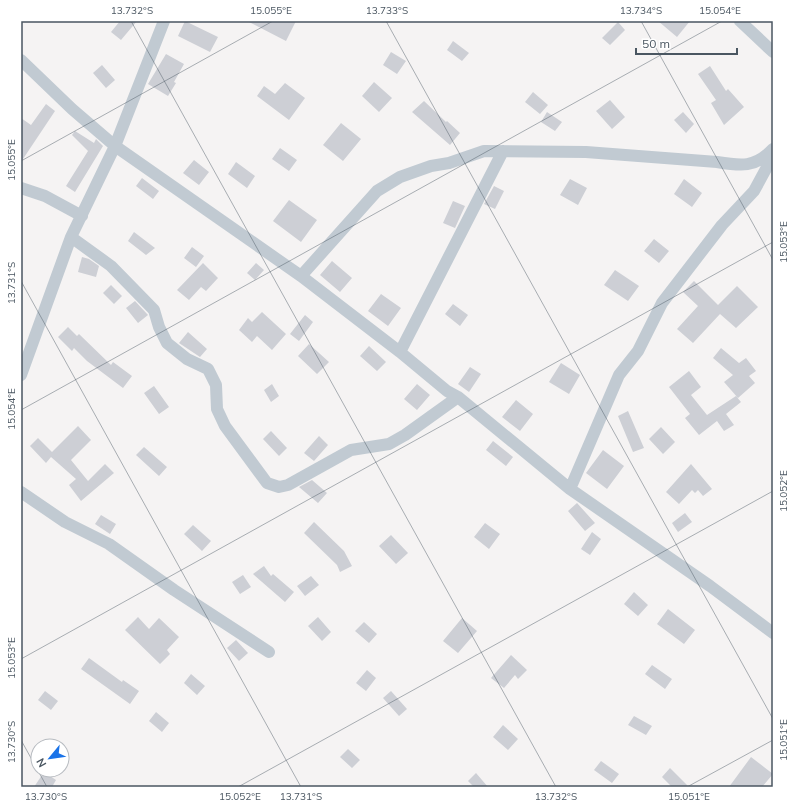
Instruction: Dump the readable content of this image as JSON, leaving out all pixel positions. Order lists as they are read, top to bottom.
{
  "scale_bar": "50 m",
  "north": "bottom left",
  "coordinates": [
    "13.732°S",
    "15.055°E",
    "13.733°S",
    "13.734°S",
    "15.054°E",
    "15.053°E",
    "13.731°S",
    "15.052°E",
    "15.051°E",
    "13.730°S"
  ]
}
